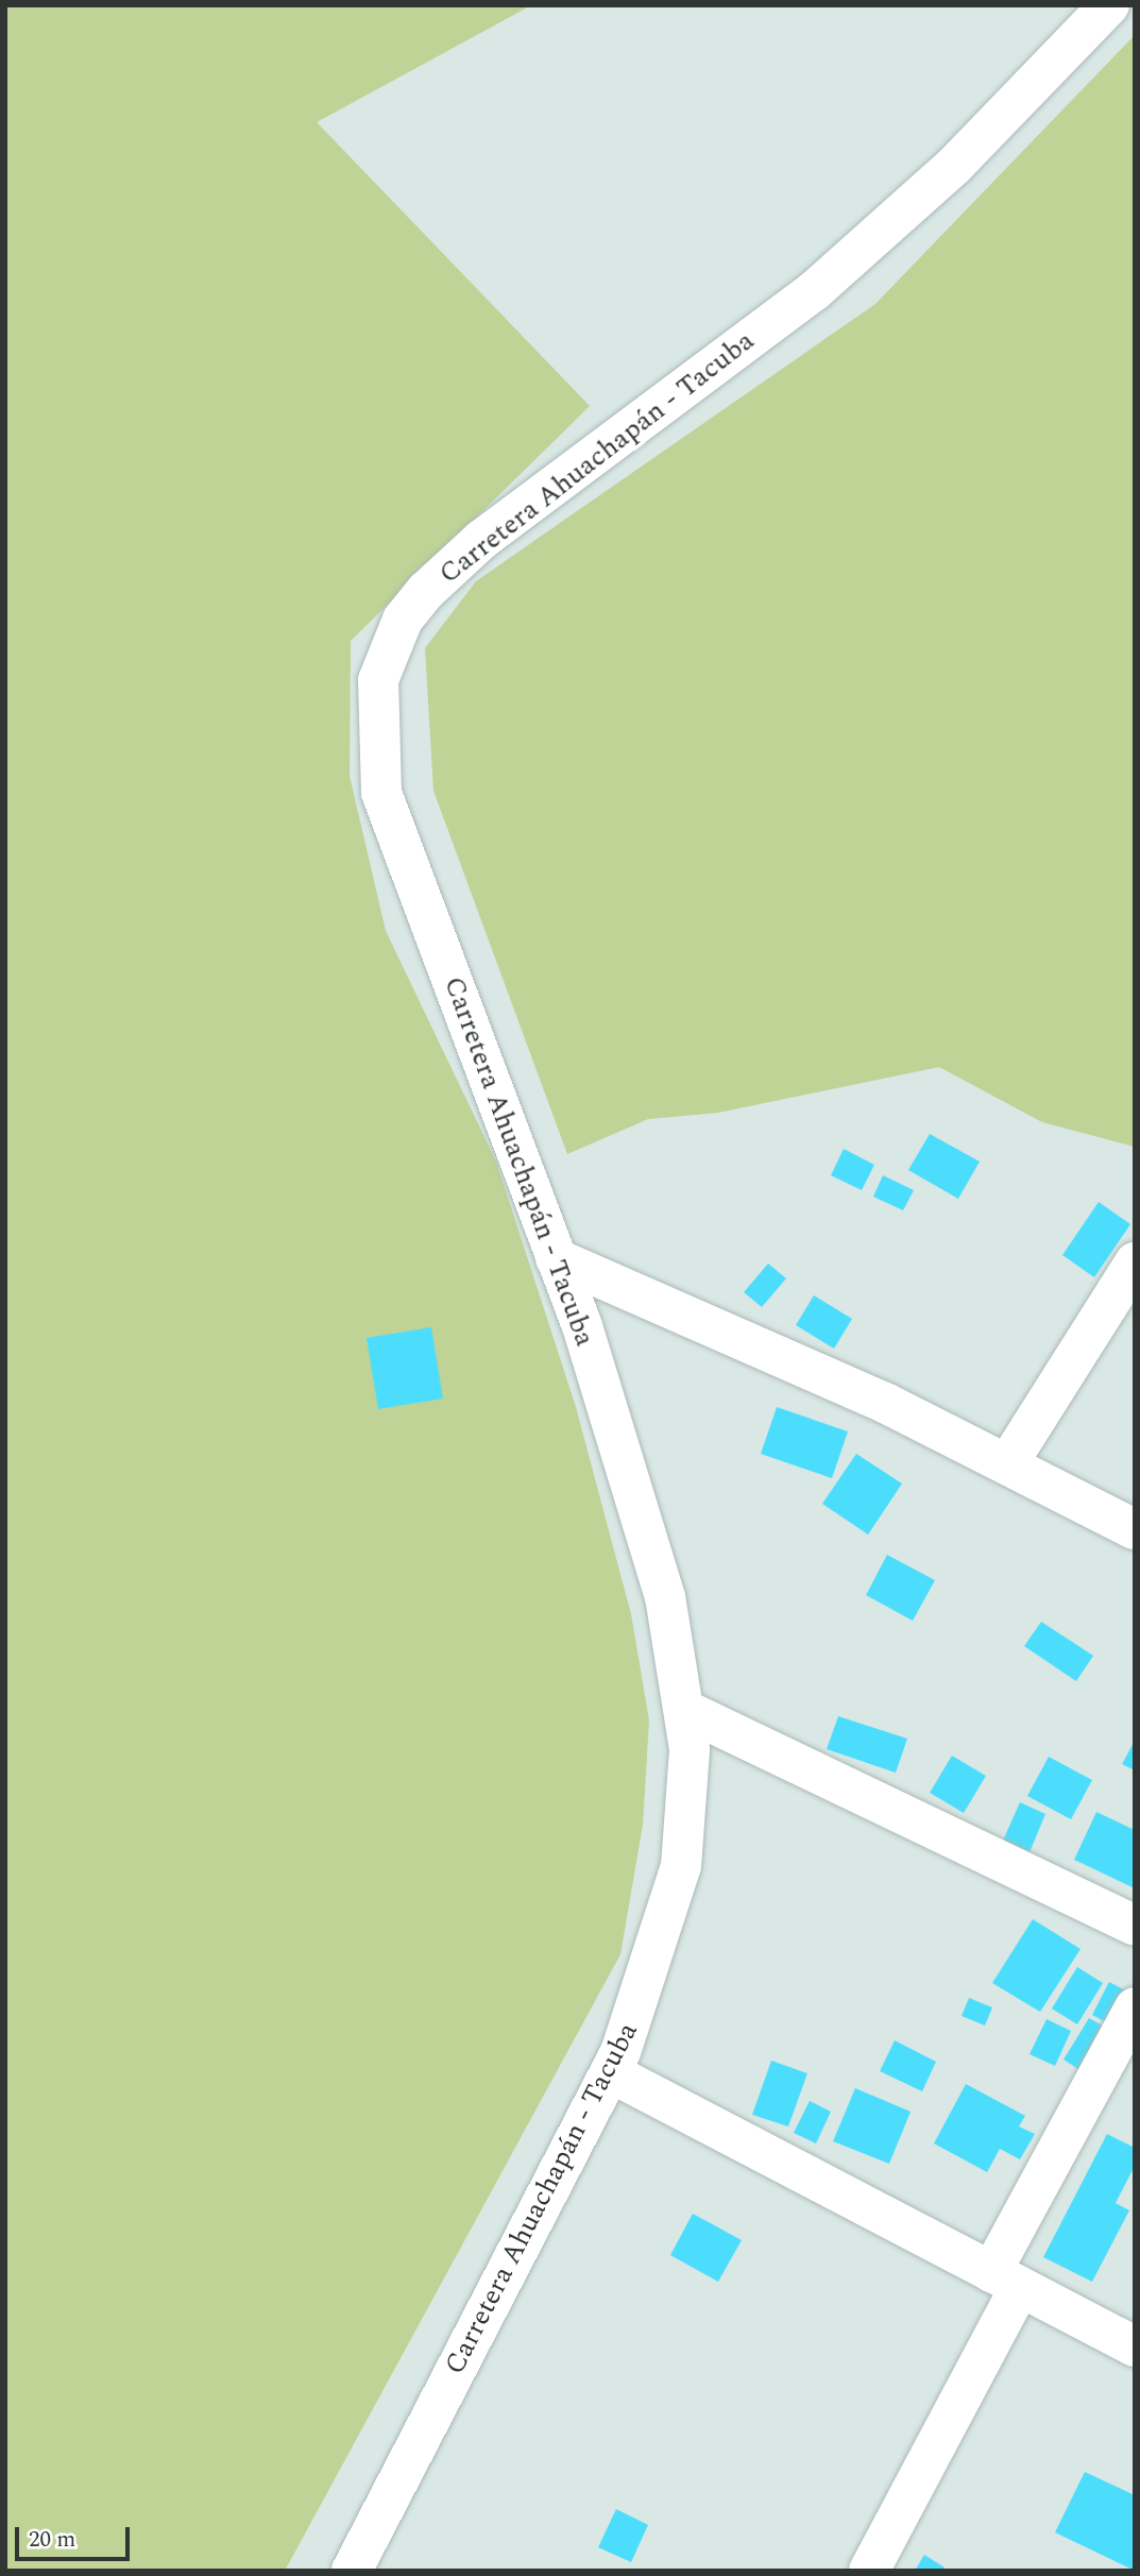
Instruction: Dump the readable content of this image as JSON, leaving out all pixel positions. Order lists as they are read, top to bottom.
{
  "streets": {
    "street": ["Carretera Ahuachapán - Tacuba"]
  },
  "scale_bar": "20 m"
}
